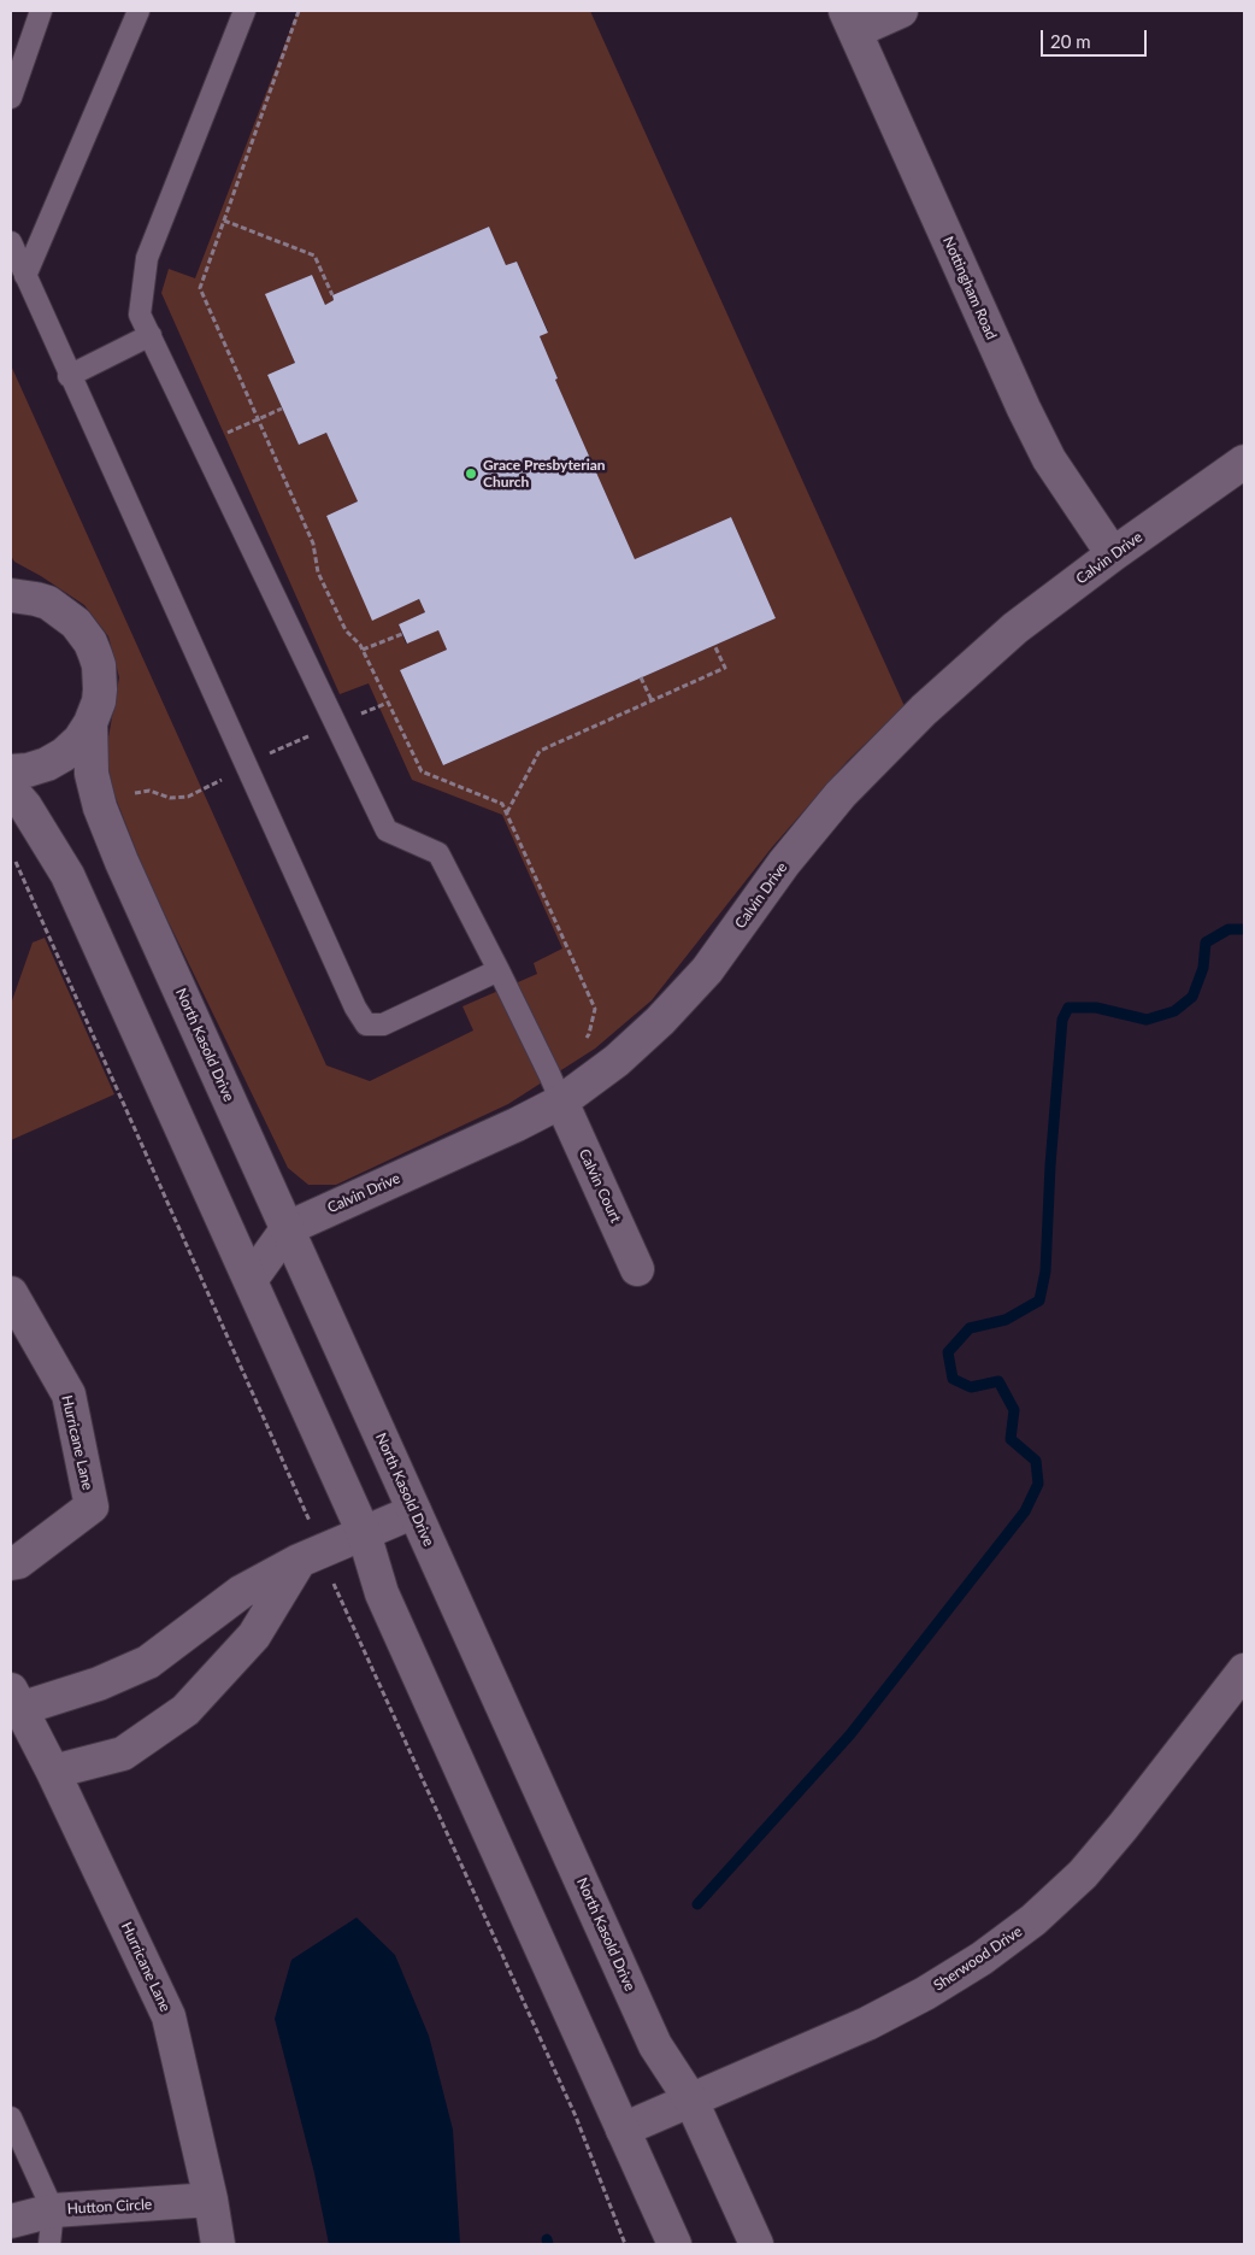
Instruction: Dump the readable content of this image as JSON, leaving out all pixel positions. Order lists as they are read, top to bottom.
{
  "streets": {
    "street": [
      "Nottingham Road",
      "Calvin Drive",
      "North Kasold Drive",
      "Calvin Court",
      "Hurricane Lane",
      "Sherwood Drive",
      "Hutton Circle"
    ]
  },
  "crossings": [
    ["Nottingham Road", "Calvin Drive"],
    ["Calvin Drive", "North Kasold Drive"],
    ["Calvin Drive", "Calvin Court"],
    ["North Kasold Drive", "Hurricane Lane"],
    ["North Kasold Drive", "Sherwood Drive"],
    ["Hurricane Lane", "Hutton Circle"]
  ],
  "places": ["Grace Presbyterian Church"],
  "scale_bar": "20 m"
}
